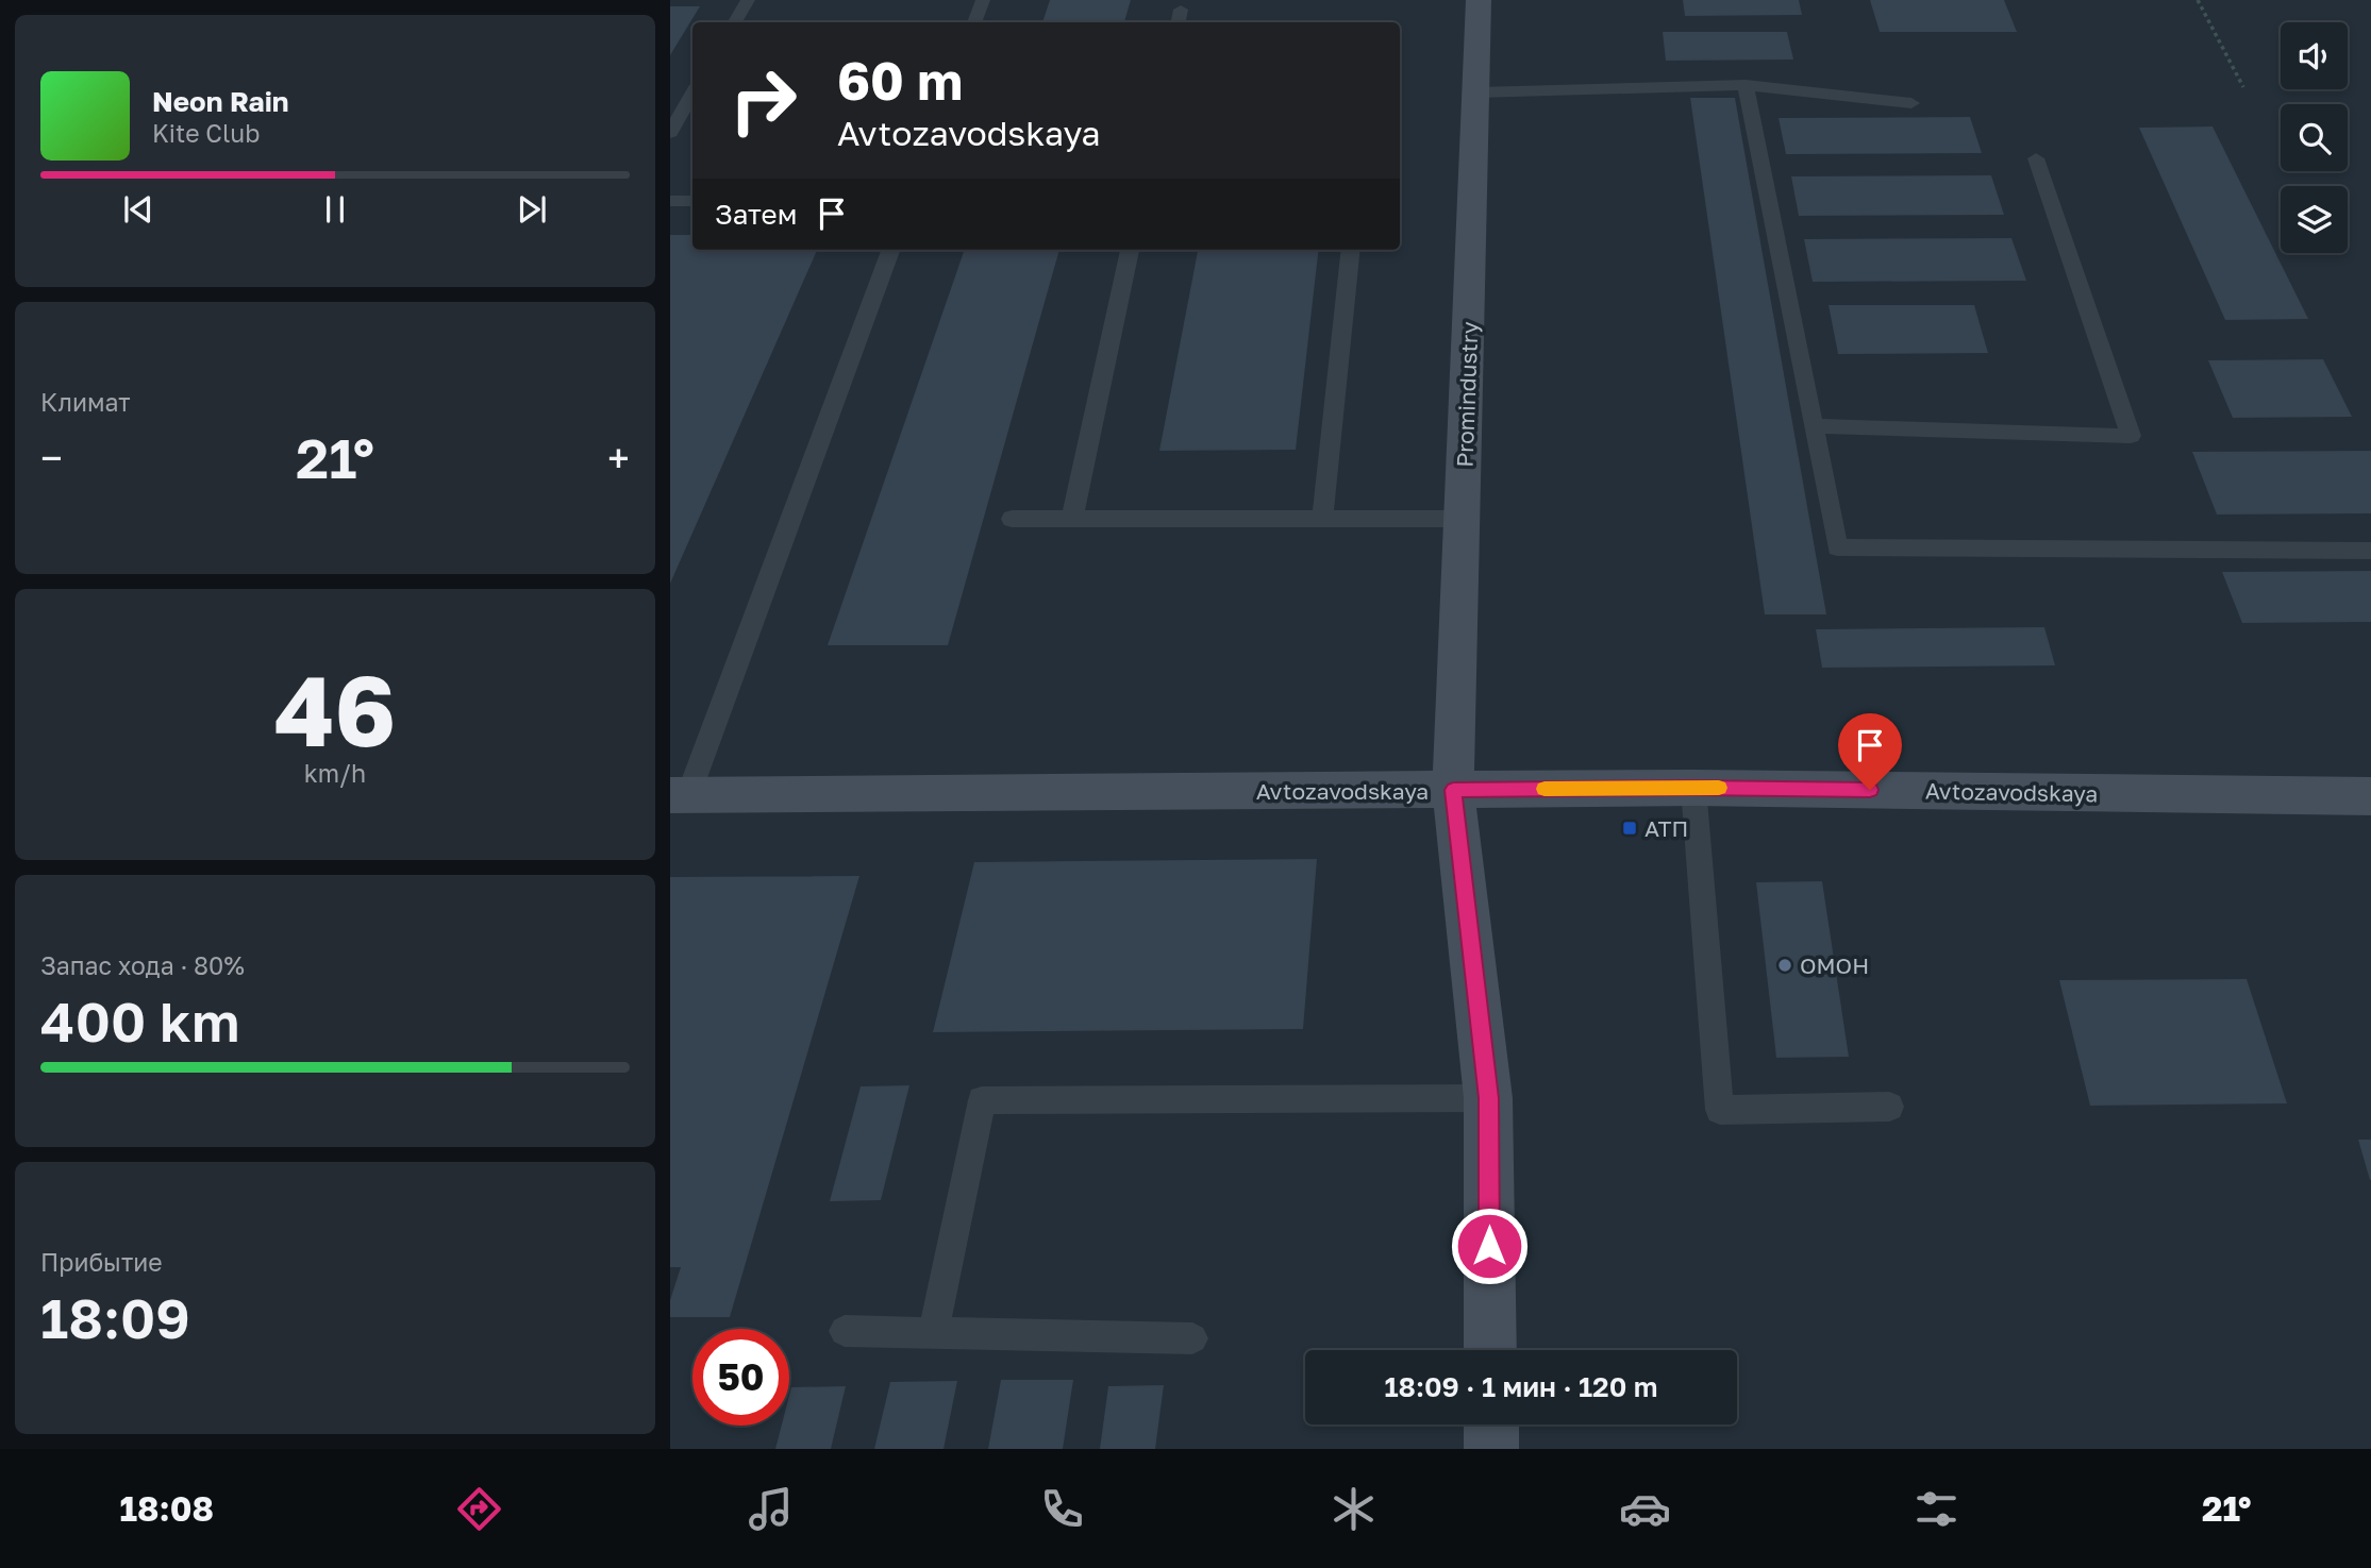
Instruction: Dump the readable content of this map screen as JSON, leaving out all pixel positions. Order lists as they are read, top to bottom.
{
  "streets": {
    "main road": ["Promindustry", "Avtozavodskaya"]
  },
  "crossings": [
    ["Promindustry", "Avtozavodskaya"]
  ],
  "places": {
    "transit": ["АТП"],
    "other": ["ОМОН"]
  },
  "page": {
    "turn": ["60 m", "Avtozavodskaya"],
    "song": ["Neon Rain", "Kite Club"],
    "then": "Затем",
    "tile": [
      "Климат",
      ["46", "km/h"],
      ["Запас хода · 80%", "400 km"],
      ["Прибытие", "18:09"]
    ],
    "heat": ["−", "21°", "+"],
    "limit": "50",
    "trip": "18:09 · 1 мин · 120 m",
    "tabs": ["18:08", "21°"]
  }
}
